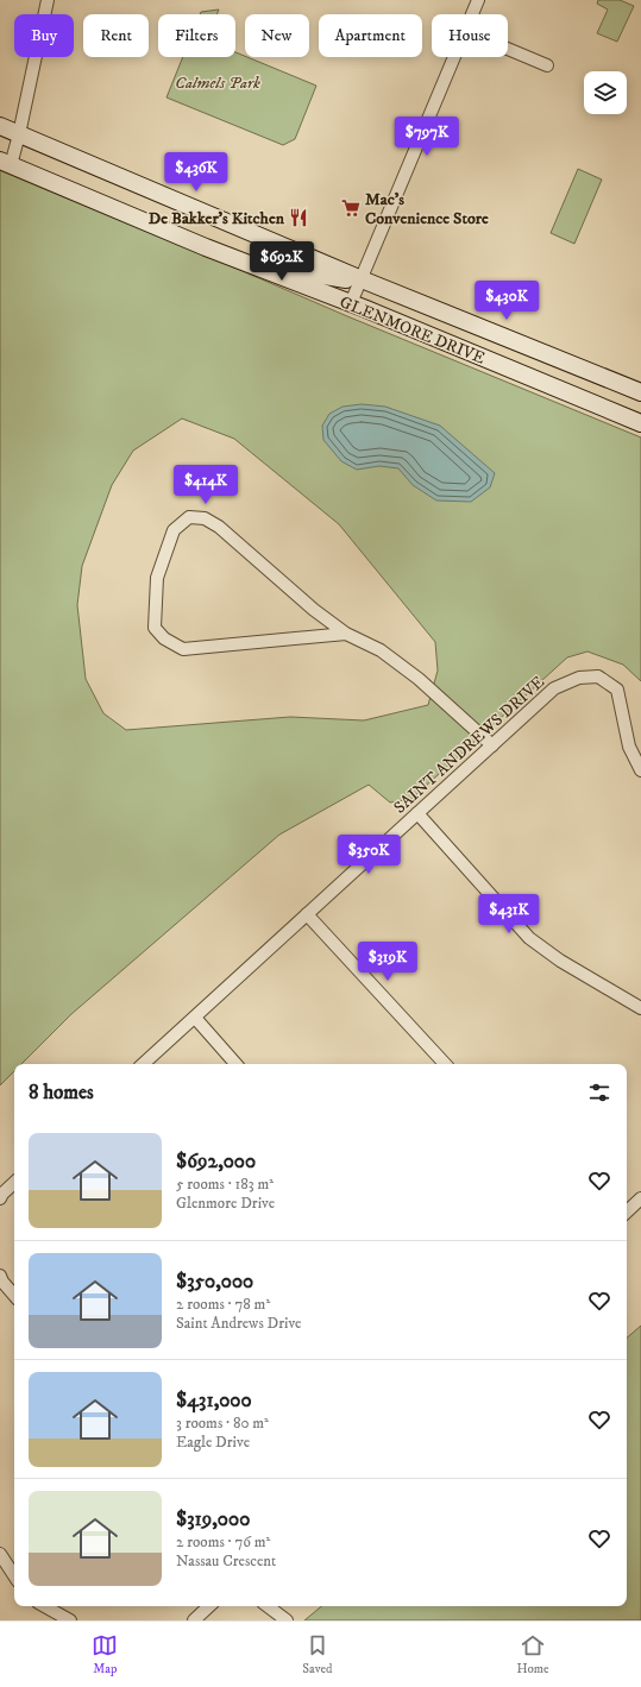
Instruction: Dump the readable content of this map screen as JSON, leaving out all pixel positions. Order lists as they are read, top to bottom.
{
  "streets": {
    "main road": ["GLENMORE DRIVE"],
    "street": ["SAINT ANDREWS DRIVE"]
  },
  "parks": ["Calmels Park"],
  "places": {
    "supermarket": ["Mac's Convenience Store"],
    "restaurant": ["De Bakker's Kitchen"]
  },
  "page": {
    "chip": [
      "Buy",
      "Rent",
      "Filters",
      "New",
      "Apartment",
      "House"
    ],
    "price": [
      "$797K",
      "$436K",
      "$692K",
      "$430K",
      "$414K",
      "$350K",
      "$431K",
      "$319K"
    ],
    "heading": "8 homes",
    "list": [
      {
        "name": "$692,000",
        "note": "5 rooms · 183 m² · Glenmore Drive"
      },
      {
        "name": "$350,000",
        "note": "2 rooms · 78 m² · Saint Andrews Drive"
      },
      {
        "name": "$431,000",
        "note": "3 rooms · 80 m² · Eagle Drive"
      },
      {
        "name": "$319,000",
        "note": "2 rooms · 76 m² · Nassau Crescent"
      }
    ],
    "tabs": ["Map", "Saved", "Home"]
  }
}
